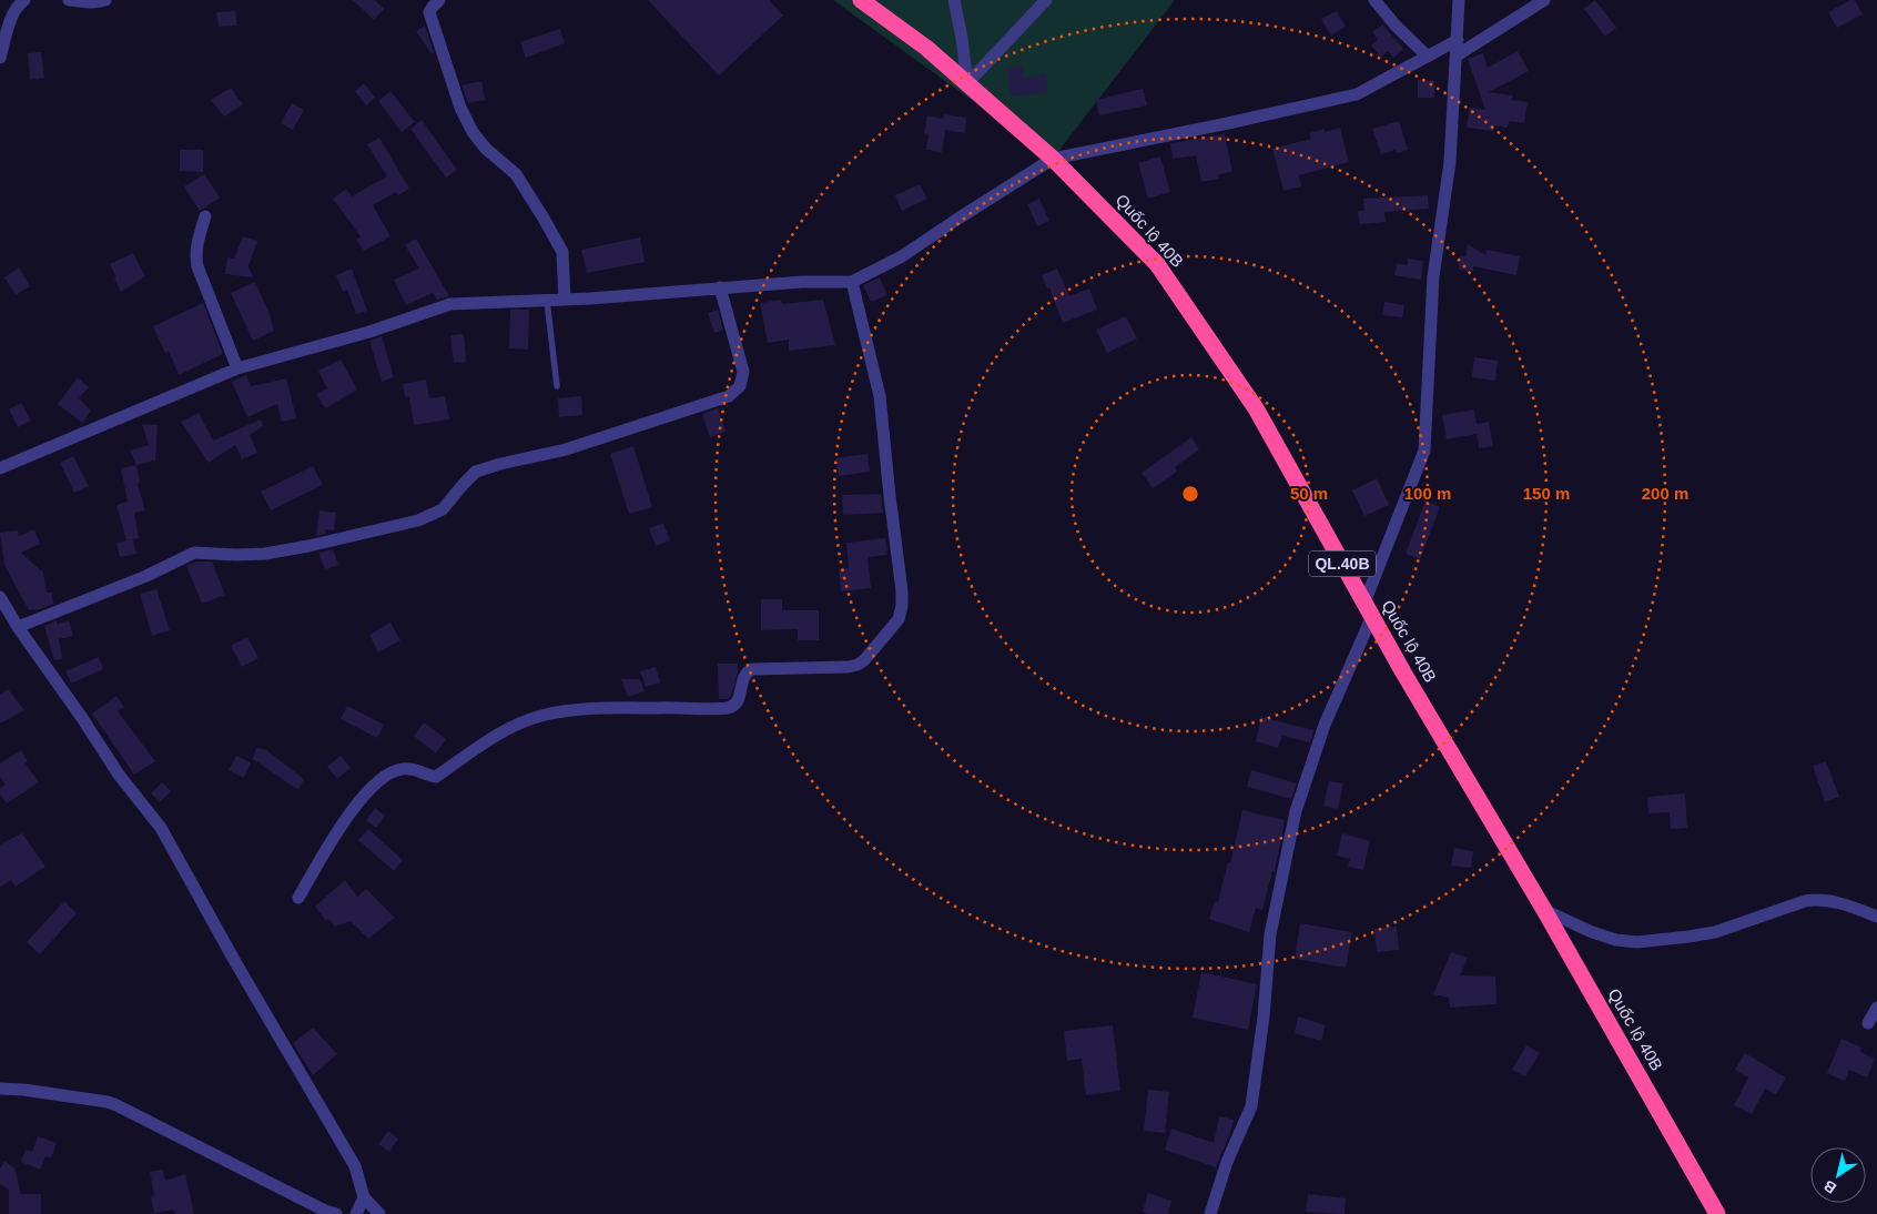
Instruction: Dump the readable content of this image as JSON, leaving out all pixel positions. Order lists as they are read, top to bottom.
{
  "streets": {
    "highway": ["Quốc lộ 40B", "QL.40B"]
  },
  "north": "bottom left",
  "rings": [
    "50 m",
    "100 m",
    "150 m",
    "200 m"
  ]
}
